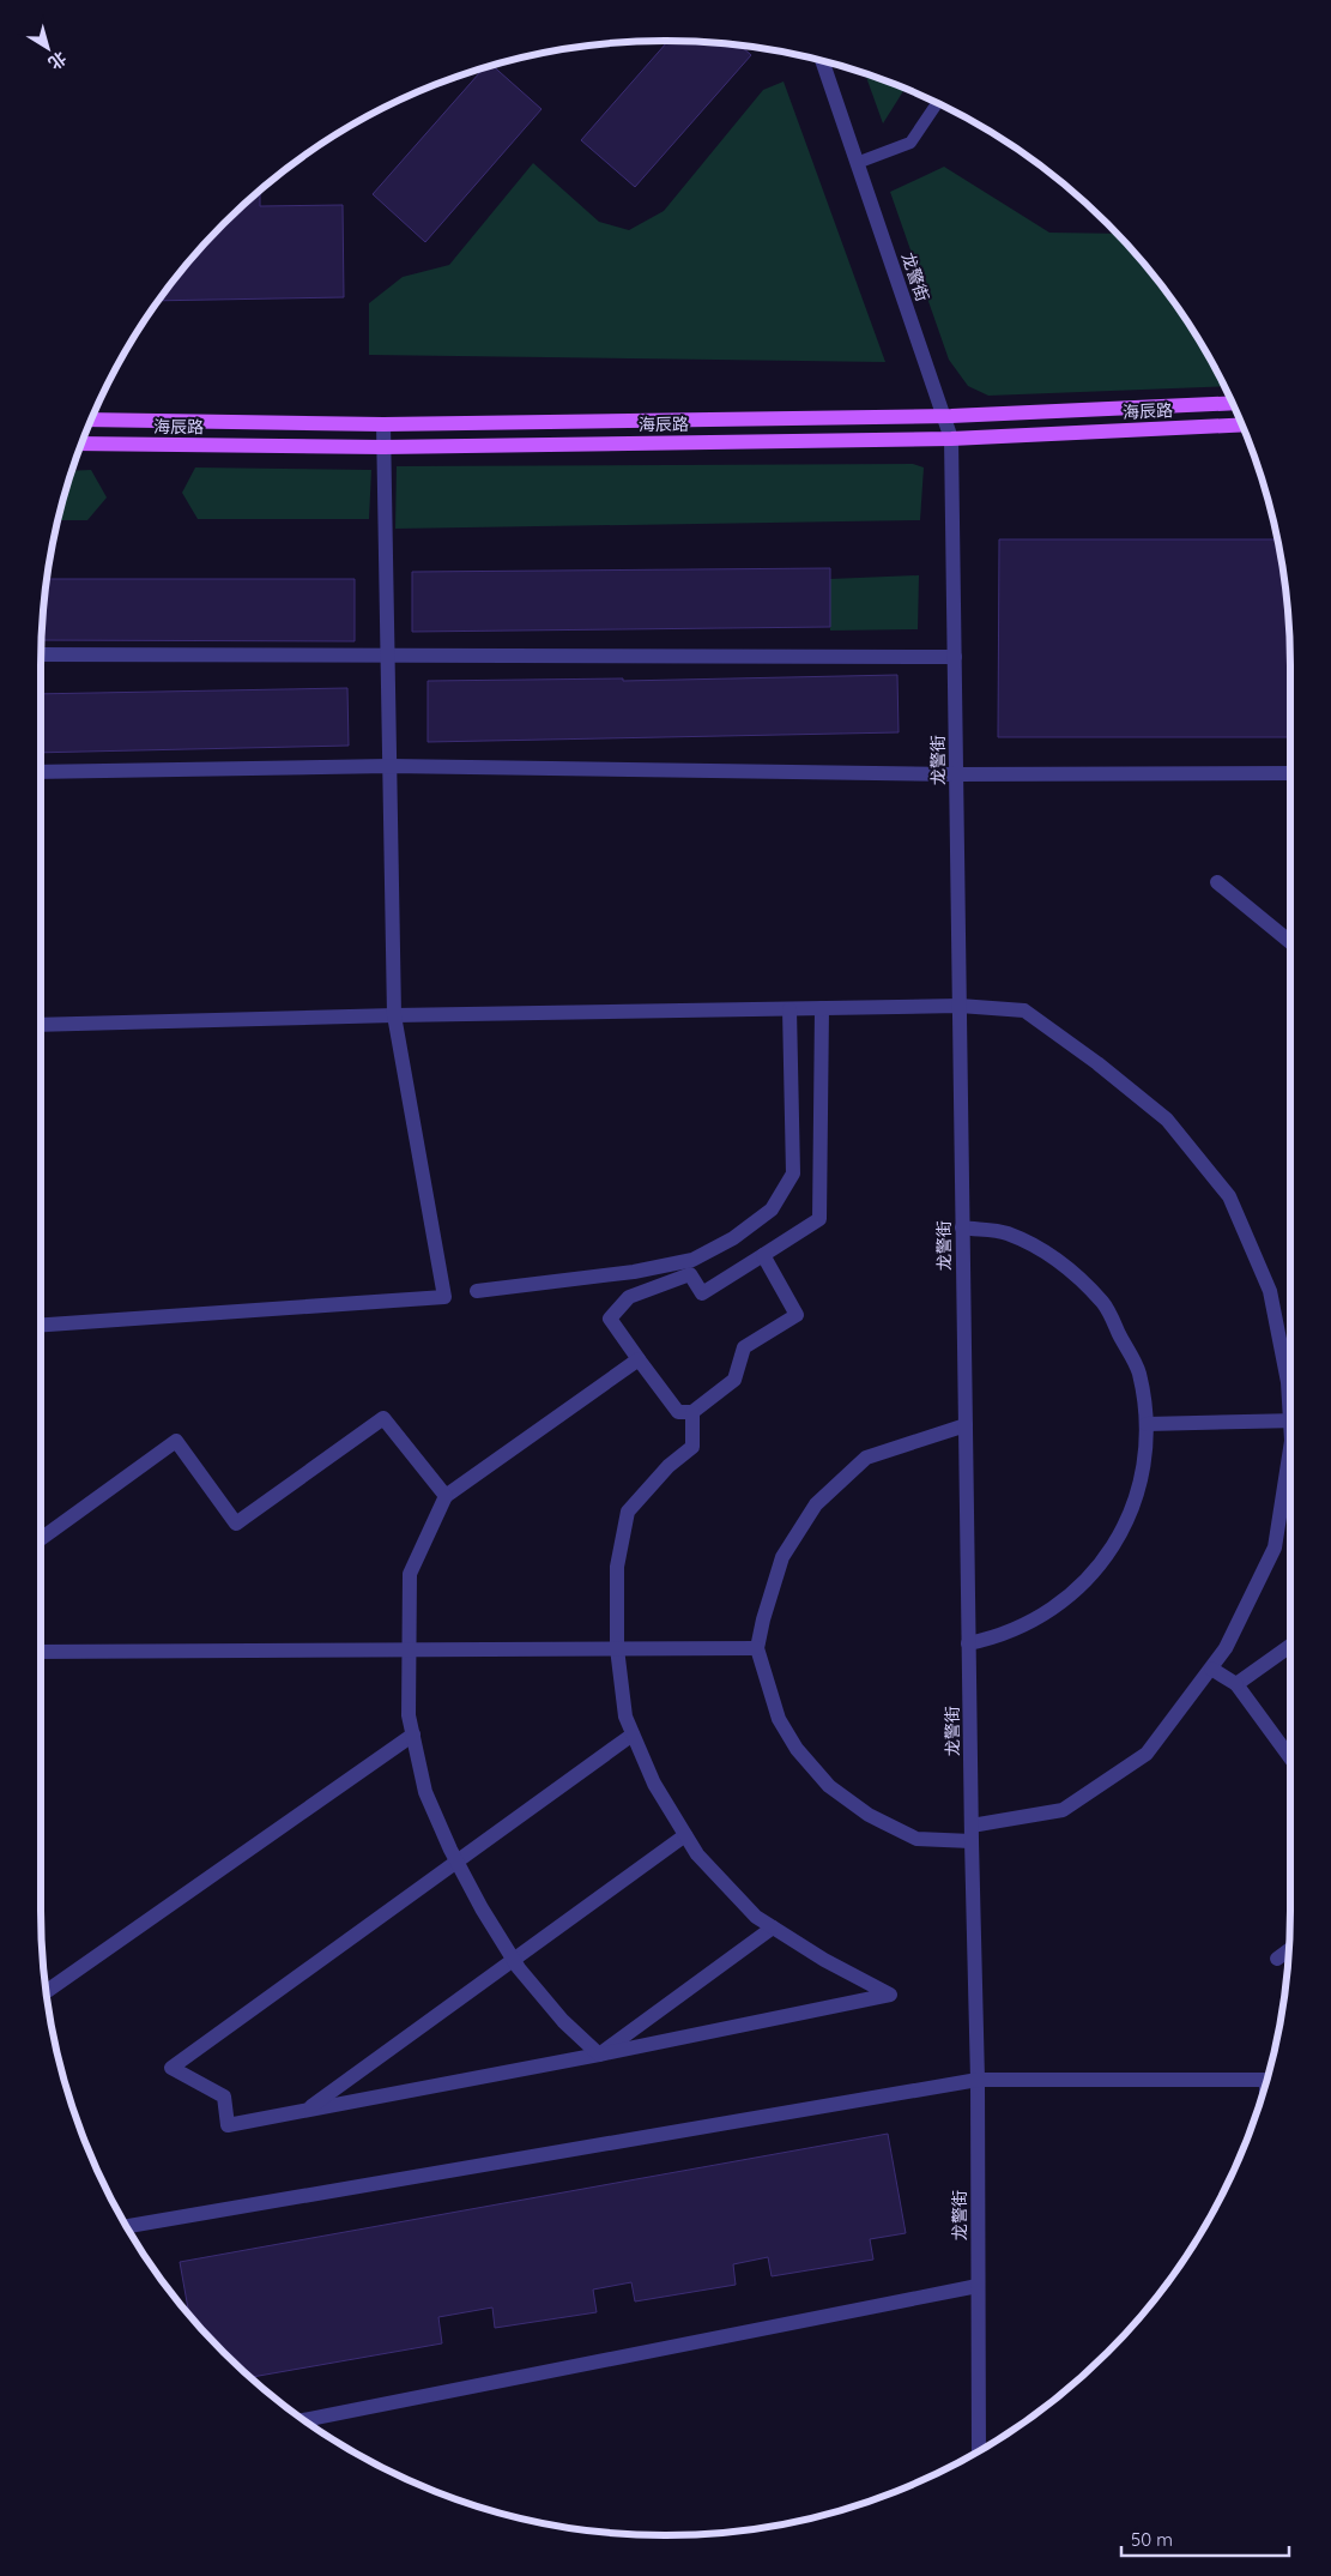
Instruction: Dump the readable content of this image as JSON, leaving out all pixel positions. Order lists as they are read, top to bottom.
{
  "streets": {
    "main road": ["海辰路"],
    "street": ["龙警街"]
  },
  "crossings": [
    ["龙警街", "海辰路"]
  ],
  "scale_bar": "50 m",
  "north": "bottom right"
}
